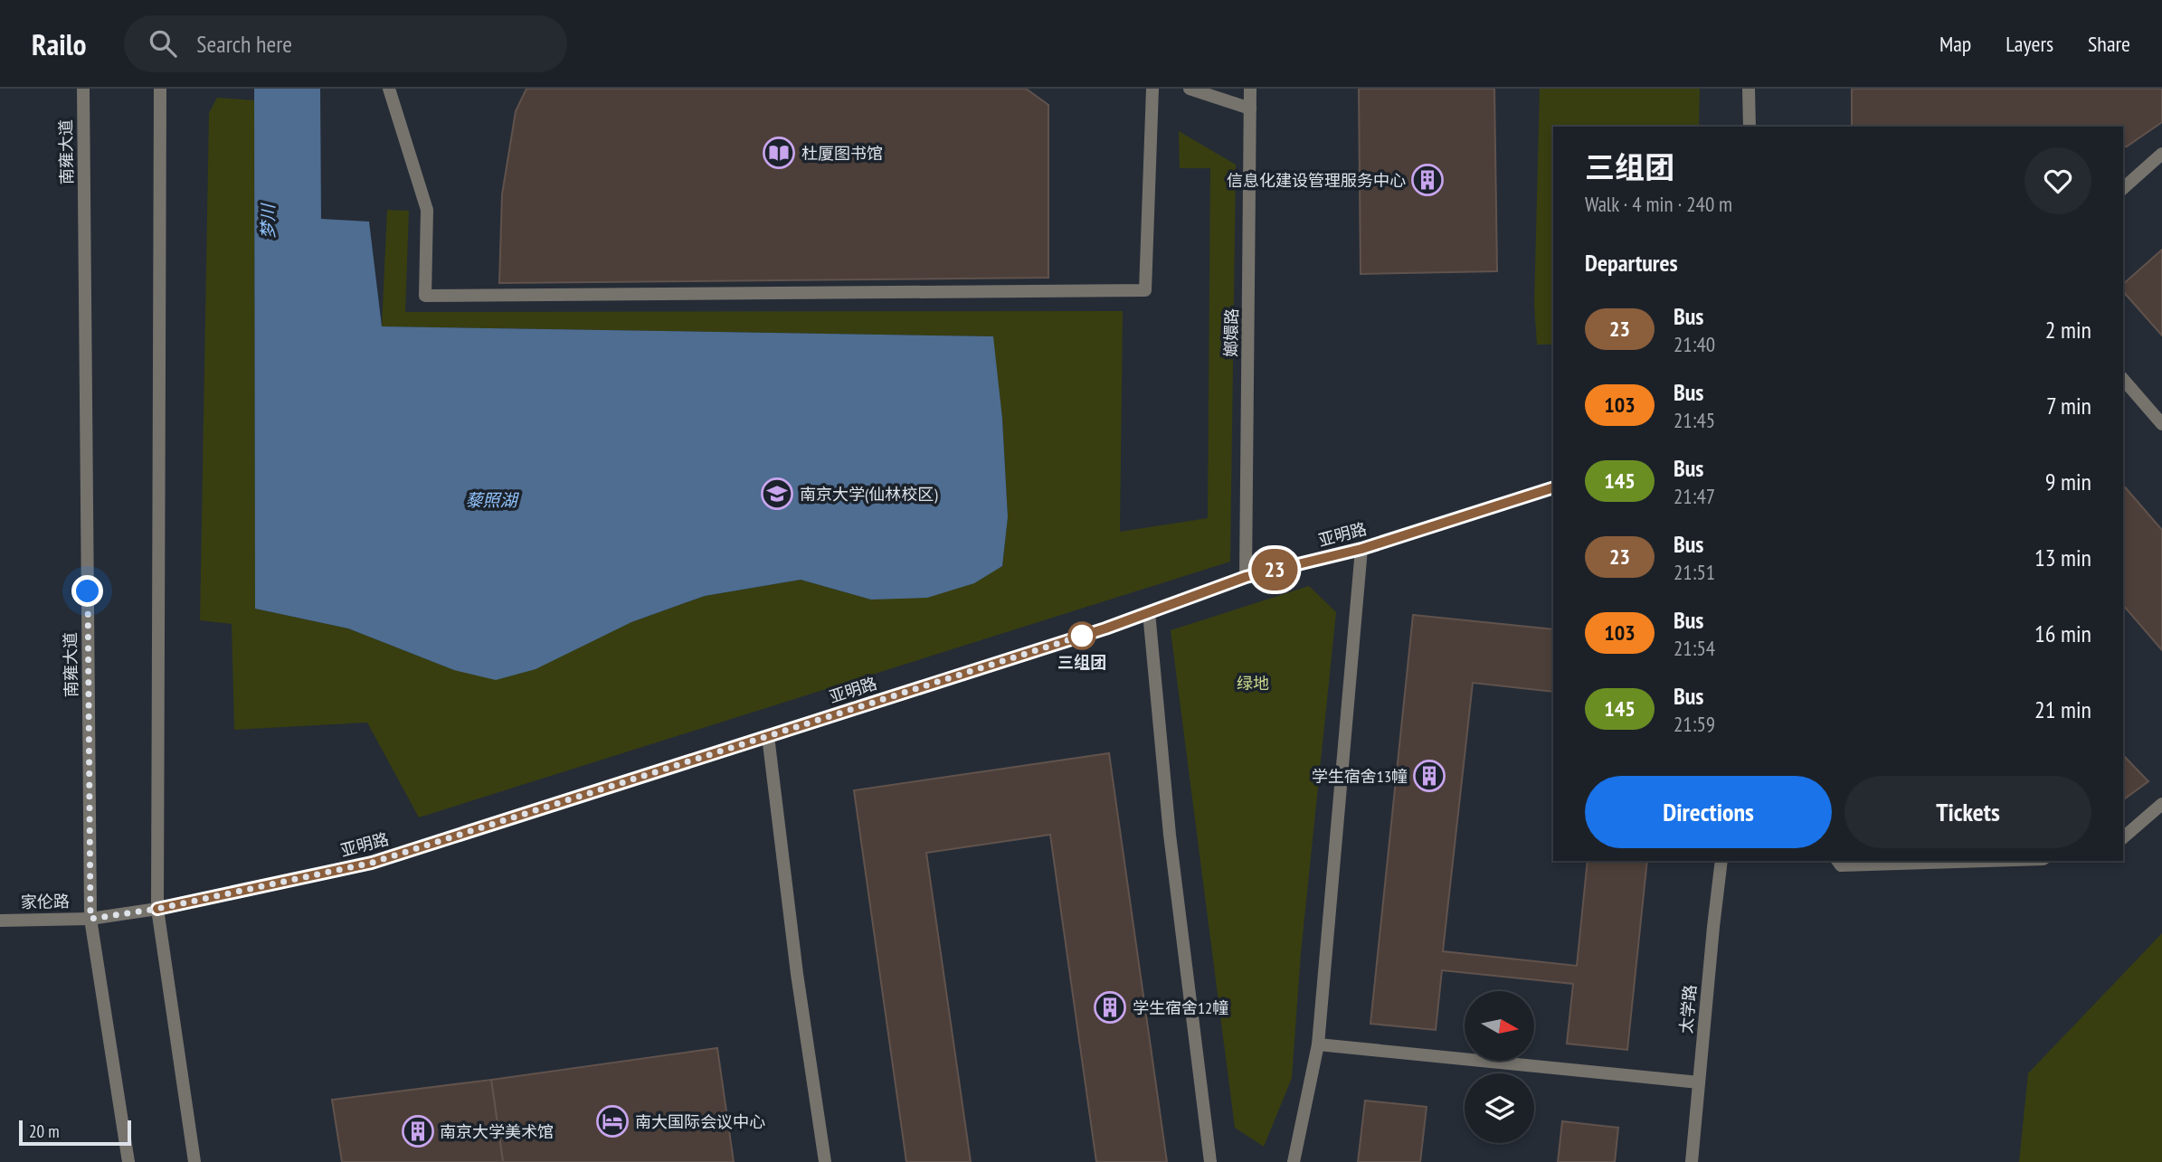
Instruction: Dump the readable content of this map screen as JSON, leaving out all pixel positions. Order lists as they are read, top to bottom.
{
  "streets": {
    "street": [
      "南雍大道",
      "嫏嬛路",
      "亚明路",
      "家伦路",
      "太学路"
    ]
  },
  "crossings": [
    ["南雍大道", "亚明路"],
    ["南雍大道", "家伦路"],
    ["嫏嬛路", "亚明路"],
    ["亚明路", "家伦路"]
  ],
  "water": ["梦川", "藜照湖"],
  "parks": ["绿地"],
  "places": {
    "library": ["杜厦图书馆"],
    "building": [
      "信息化建设管理服务中心",
      "学生宿舍13幢",
      "学生宿舍12幢",
      "南京大学美术馆"
    ],
    "school or university": ["南京大学(仙林校区)"],
    "other": ["三组团"],
    "hotel": ["南大国际会议中心"]
  },
  "lines": ["bus line 23"],
  "scale_bar": "20 m",
  "north": "right",
  "page": {
    "header": "Railo",
    "search": "Search here",
    "nav": ["Map", "Layers", "Share"],
    "on_map": "23",
    "heading": [
      ["三组团", "Walk · 4 min · 240 m"],
      "Departures"
    ],
    "list": [
      {
        "mark": "23",
        "name": "Bus",
        "note": "21:40",
        "value": "2 min"
      },
      {
        "mark": "103",
        "name": "Bus",
        "note": "21:45",
        "value": "7 min"
      },
      {
        "mark": "145",
        "name": "Bus",
        "note": "21:47",
        "value": "9 min"
      },
      {
        "mark": "23",
        "name": "Bus",
        "note": "21:51",
        "value": "13 min"
      },
      {
        "mark": "103",
        "name": "Bus",
        "note": "21:54",
        "value": "16 min"
      },
      {
        "mark": "145",
        "name": "Bus",
        "note": "21:59",
        "value": "21 min"
      }
    ],
    "buttons": ["Directions", "Tickets"],
    "scale": "20 m"
  }
}
